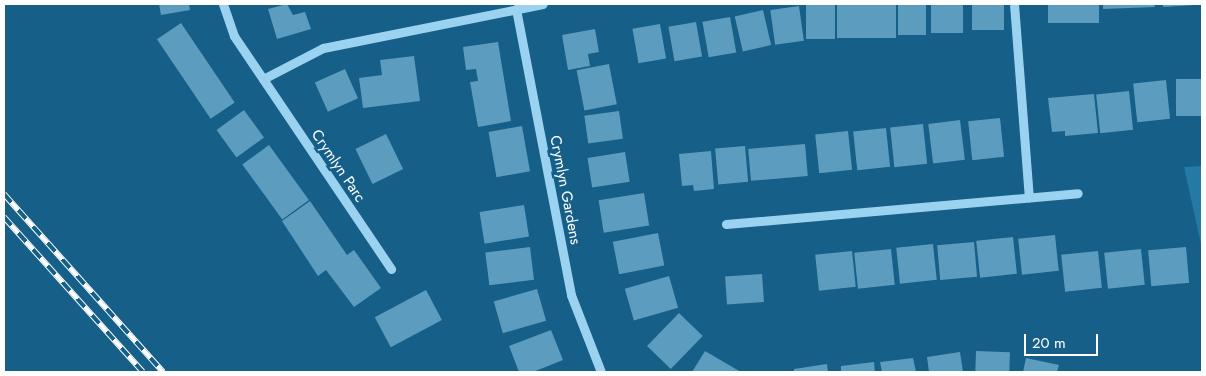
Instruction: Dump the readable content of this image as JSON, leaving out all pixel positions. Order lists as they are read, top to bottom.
{
  "streets": {
    "street": ["Crymlyn Parc", "Crymlyn Gardens"]
  },
  "scale_bar": "20 m"
}
